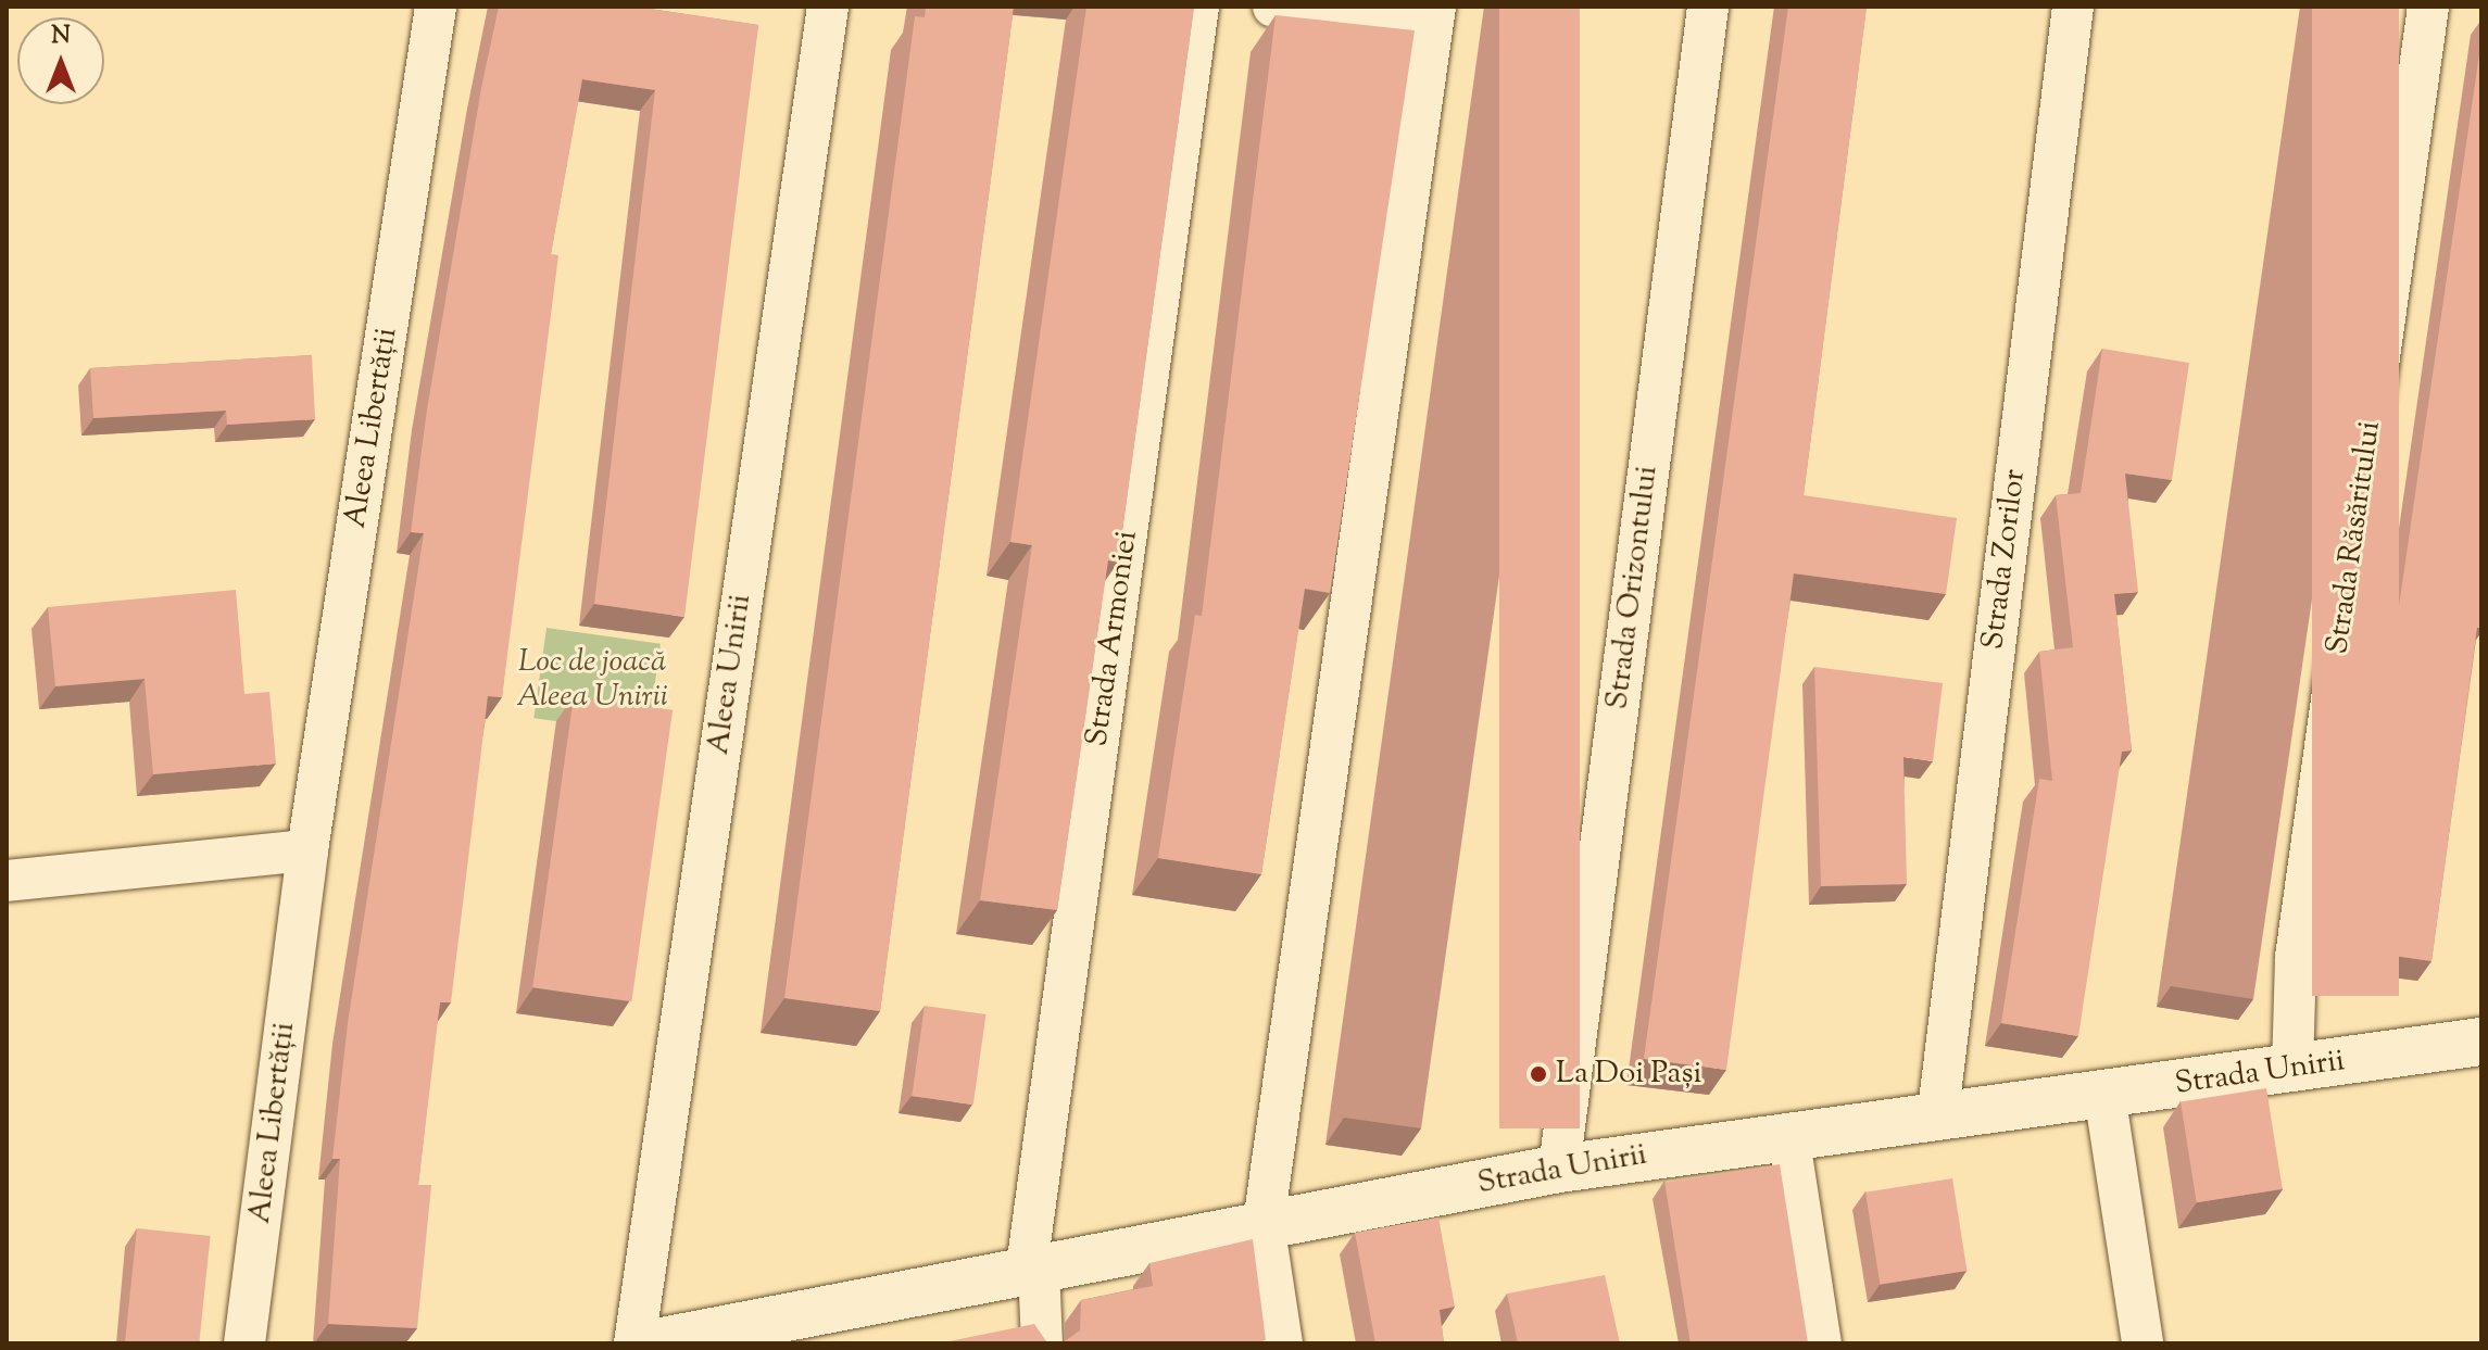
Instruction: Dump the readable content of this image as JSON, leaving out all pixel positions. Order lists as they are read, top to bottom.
{
  "streets": {
    "street": [
      "Aleea Libertății",
      "Strada Răsăritului",
      "Strada Zorilor",
      "Strada Orizontului",
      "Strada Armoniei",
      "Aleea Unirii",
      "Strada Unirii"
    ]
  },
  "crossings": [
    ["Strada Răsăritului", "Strada Unirii"],
    ["Strada Zorilor", "Strada Unirii"],
    ["Strada Orizontului", "Strada Unirii"],
    ["Strada Armoniei", "Strada Unirii"]
  ],
  "parks": ["Loc de joacă Aleea Unirii"],
  "places": ["La Doi Pași"],
  "north": "top"
}
